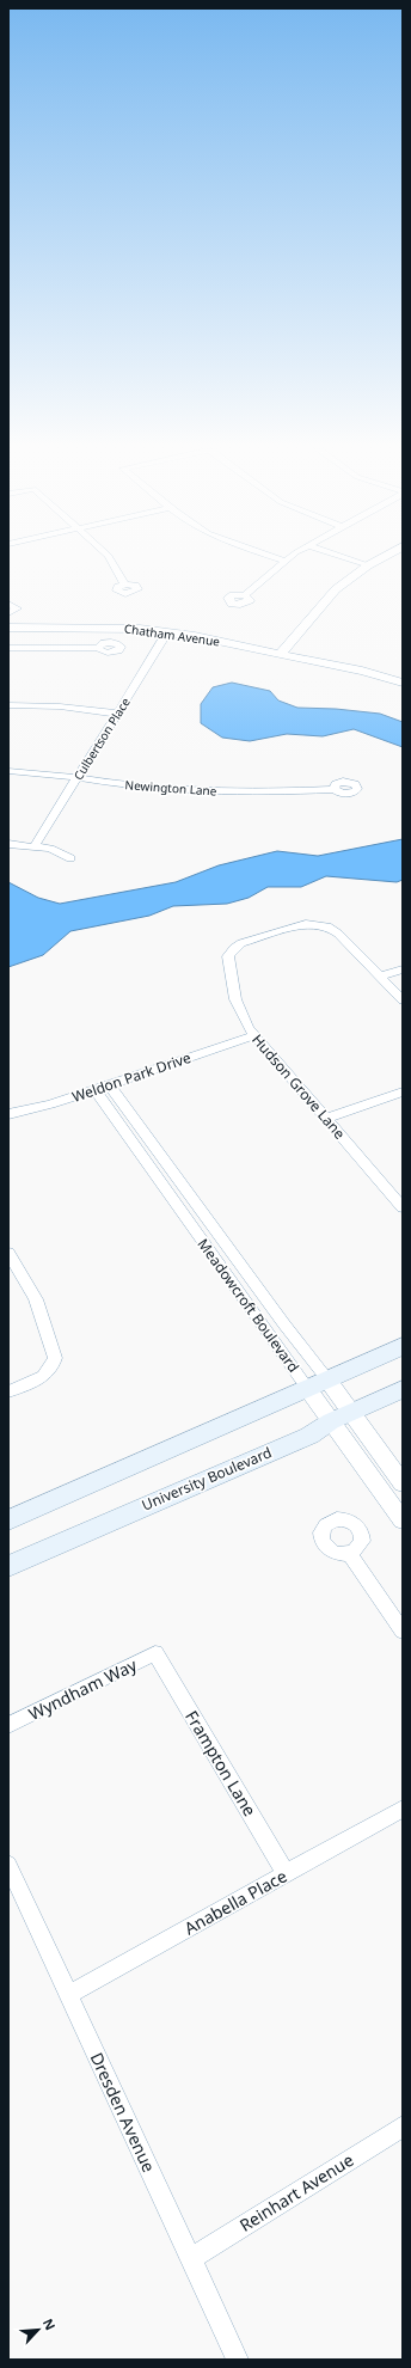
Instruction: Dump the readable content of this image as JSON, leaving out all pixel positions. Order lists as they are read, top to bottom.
{
  "streets": {
    "main road": ["University Boulevard"],
    "street": [
      "Chatham Avenue",
      "Culbertson Place",
      "Newington Lane",
      "Weldon Park Drive",
      "Hudson Grove Lane",
      "Meadowcroft Boulevard",
      "Wyndham Way",
      "Frampton Lane",
      "Anabella Place",
      "Dresden Avenue",
      "Reinhart Avenue"
    ]
  },
  "crossings": [
    ["Chatham Avenue", "Culbertson Place"],
    ["Culbertson Place", "Newington Lane"],
    ["Weldon Park Drive", "Hudson Grove Lane"],
    ["Weldon Park Drive", "Meadowcroft Boulevard"],
    ["Meadowcroft Boulevard", "University Boulevard"],
    ["Wyndham Way", "Frampton Lane"],
    ["Frampton Lane", "Anabella Place"],
    ["Anabella Place", "Dresden Avenue"],
    ["Dresden Avenue", "Reinhart Avenue"]
  ],
  "north": "top right"
}
